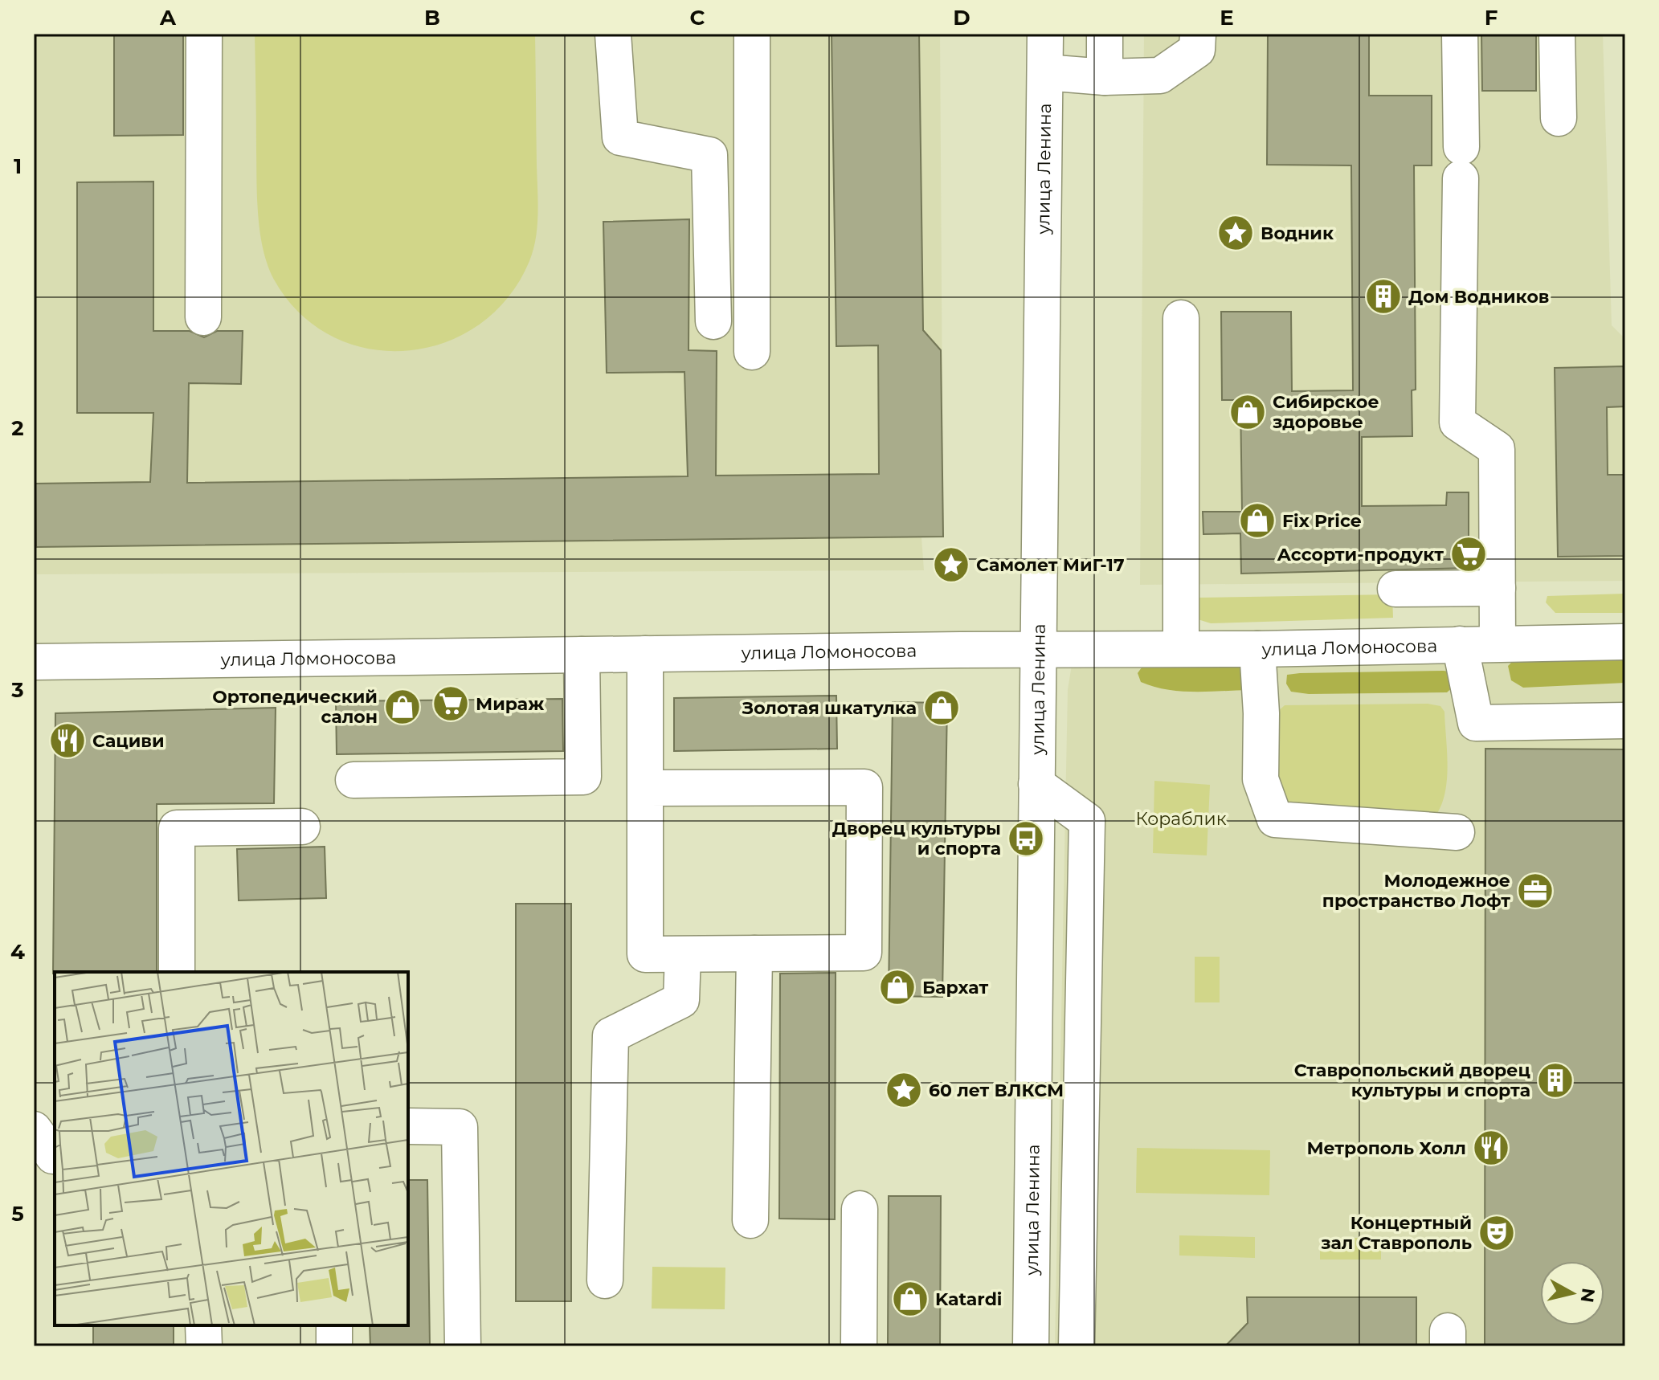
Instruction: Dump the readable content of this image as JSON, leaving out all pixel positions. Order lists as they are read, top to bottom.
{
  "streets": {
    "street": ["улица Ленина", "улица Ломоносова"]
  },
  "crossings": [
    ["улица Ленина", "улица Ломоносова"]
  ],
  "parks": ["Кораблик"],
  "places": {
    "place": ["Водник", "Самолет МиГ-17", "60 лет ВЛКСМ"],
    "building": ["Дом Водников", "Ставропольский дворец культуры и спорта"],
    "shop": [
      "Сибирское здоровье",
      "Fix Price",
      "Ортопедический салон",
      "Золотая шкатулка",
      "Бархат",
      "Katardi"
    ],
    "supermarket": ["Ассорти-продукт", "Мираж"],
    "restaurant": ["Сациви", "Метрополь Холл"],
    "bus stop": ["Дворец культуры и спорта"],
    "office": ["Молодежное пространство Лофт"],
    "theatre": ["Концертный зал Ставрополь"]
  },
  "north": "right",
  "grid": {
    "columns": [
      "A",
      "B",
      "C",
      "D",
      "E",
      "F"
    ],
    "rows": [
      "1",
      "2",
      "3",
      "4",
      "5"
    ]
  }
}
